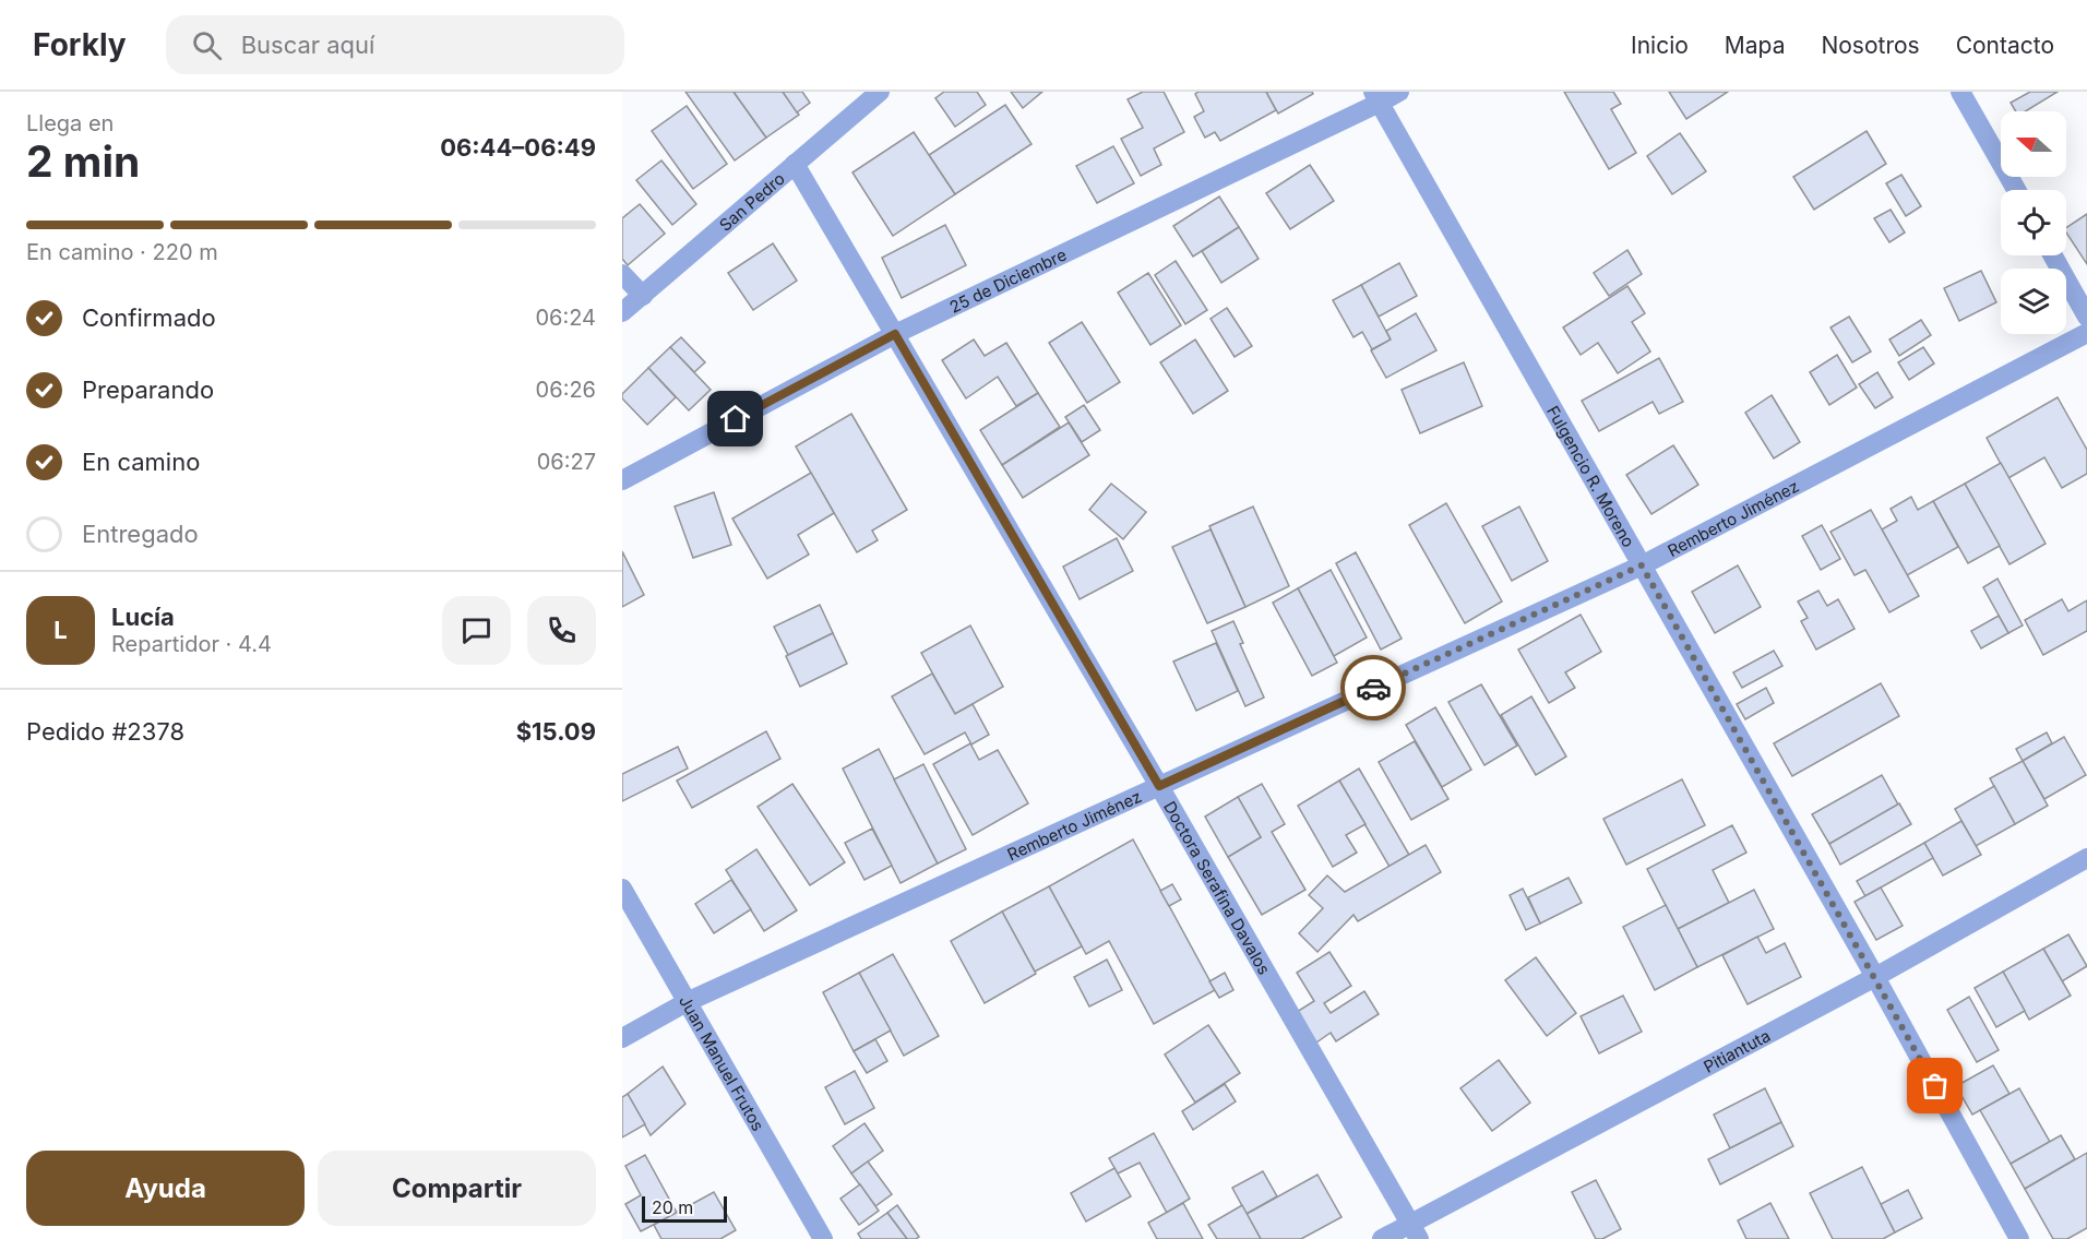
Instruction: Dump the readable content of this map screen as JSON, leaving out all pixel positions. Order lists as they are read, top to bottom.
{
  "streets": {
    "street": [
      "San Pedro",
      "25 de Diciembre",
      "Fulgencio R. Moreno",
      "Remberto Jiménez",
      "Doctora Serafina Davalos",
      "Pitiantuta",
      "Juan Manuel Frutos"
    ]
  },
  "crossings": [
    ["San Pedro", "Doctora Serafina Davalos"],
    ["25 de Diciembre", "Fulgencio R. Moreno"],
    ["25 de Diciembre", "Doctora Serafina Davalos"],
    ["Fulgencio R. Moreno", "Remberto Jiménez"],
    ["Fulgencio R. Moreno", "Pitiantuta"],
    ["Remberto Jiménez", "Doctora Serafina Davalos"],
    ["Remberto Jiménez", "Juan Manuel Frutos"],
    ["Doctora Serafina Davalos", "Pitiantuta"]
  ],
  "scale_bar": "20 m",
  "north": "left",
  "page": {
    "header": "Forkly",
    "search": "Buscar aquí",
    "nav": [
      "Inicio",
      "Mapa",
      "Nosotros",
      "Contacto"
    ],
    "heading": ["2 min", "Llega en", "06:44–06:49"],
    "panel": [
      "Lucía",
      "Repartidor · 4.4",
      "Pedido #2378",
      "$15.09"
    ],
    "bar": "En camino · 220 m",
    "list": [
      ["Confirmado", "06:24"],
      ["Preparando", "06:26"],
      ["En camino", "06:27"],
      "Entregado"
    ],
    "round": "L",
    "buttons": ["Ayuda", "Compartir"],
    "scale": "20 m"
  }
}
